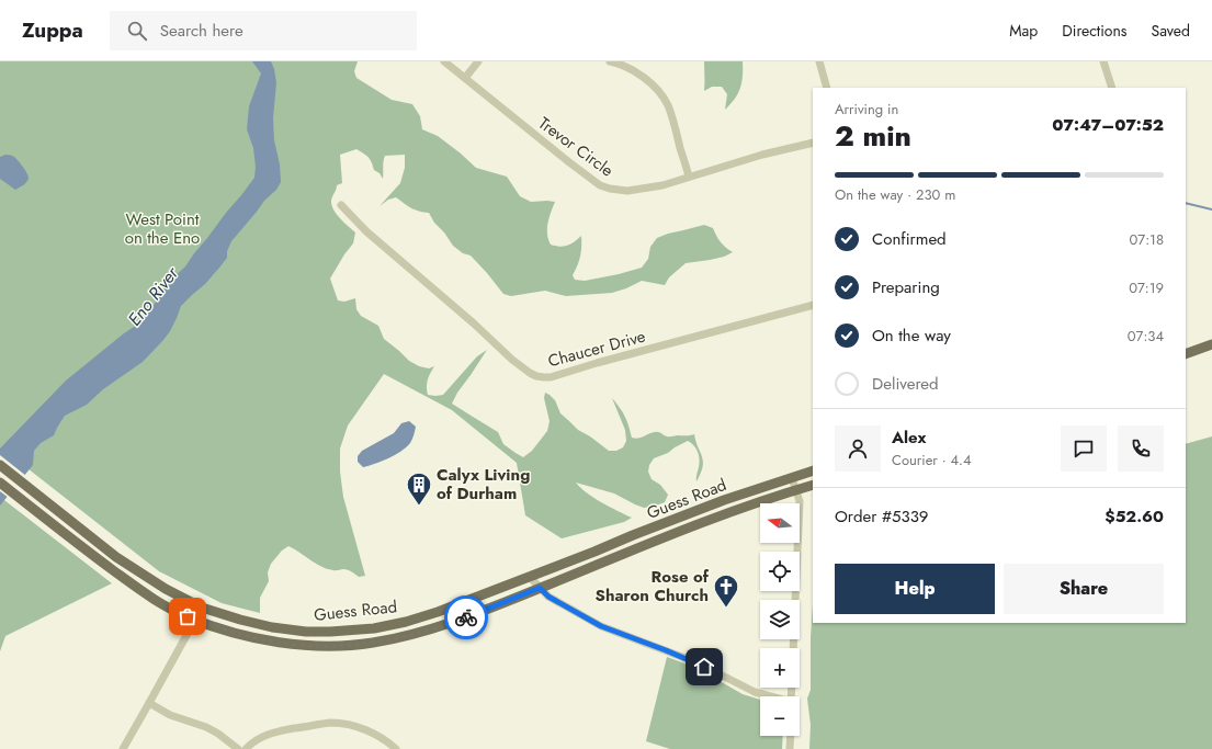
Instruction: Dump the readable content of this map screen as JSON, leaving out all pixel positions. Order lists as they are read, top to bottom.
{
  "streets": {
    "main road": ["Guess Road"],
    "street": ["Trevor Circle", "Chaucer Drive"]
  },
  "water": ["Eno River"],
  "parks": ["West Point on the Eno"],
  "places": {
    "building": ["Calyx Living of Durham"],
    "church": ["Rose of Sharon Church"]
  },
  "north": "left",
  "page": {
    "header": "Zuppa",
    "search": "Search here",
    "nav": ["Map", "Directions", "Saved"],
    "heading": ["2 min", "Arriving in", "07:47–07:52"],
    "panel": [
      "Alex",
      "Courier · 4.4",
      "Order #5339",
      "$52.60"
    ],
    "bar": "On the way · 230 m",
    "list": [
      ["Confirmed", "07:18"],
      ["Preparing", "07:19"],
      ["On the way", "07:34"],
      "Delivered"
    ],
    "map_buttons": ["+", "−"],
    "buttons": ["Help", "Share"]
  }
}
